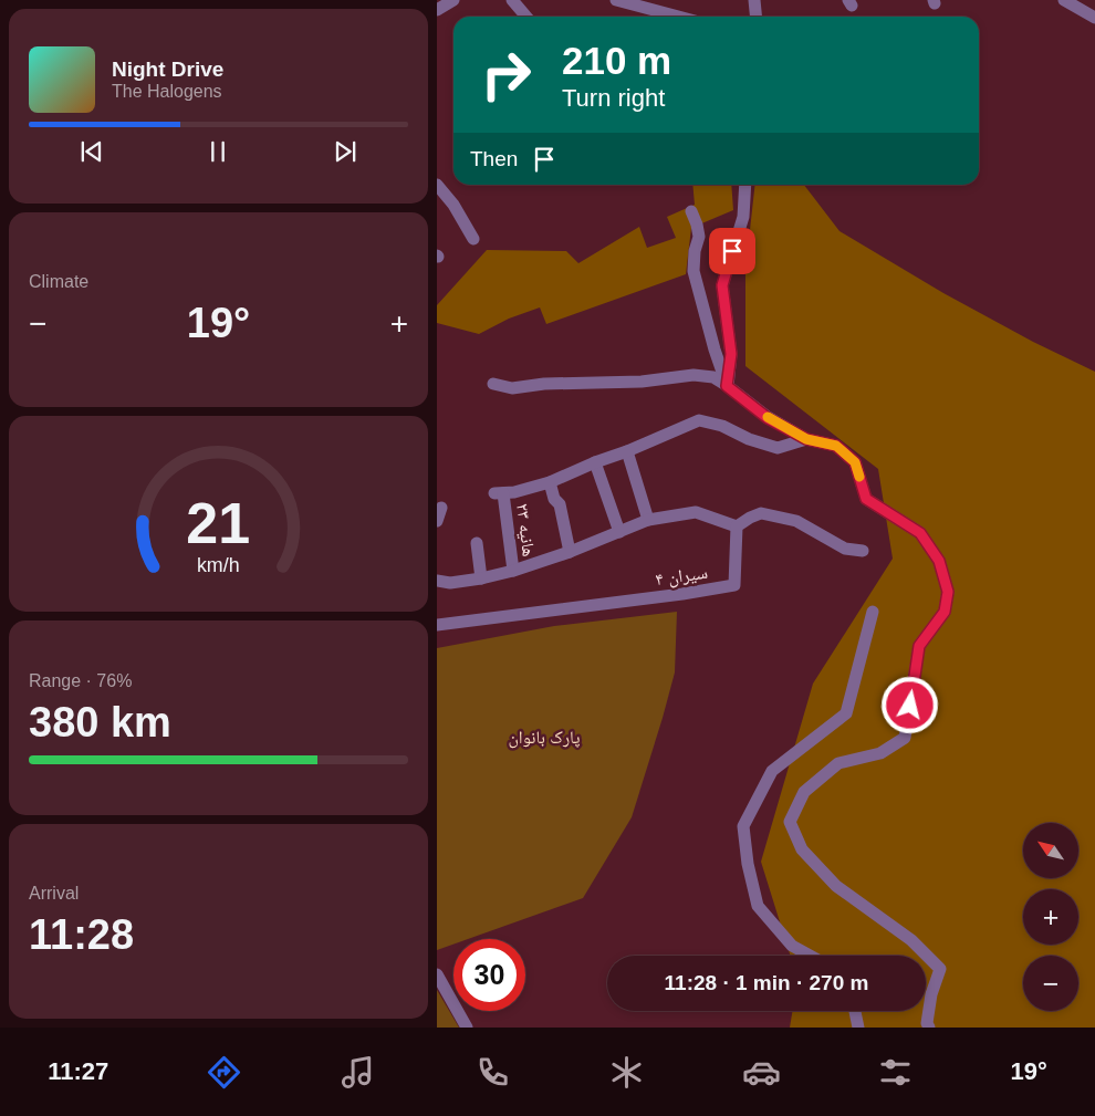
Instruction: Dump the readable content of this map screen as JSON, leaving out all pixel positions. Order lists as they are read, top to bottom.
{
  "streets": {
    "street": ["هانیه ۲۳", "سیران ۴"]
  },
  "parks": ["پارک بانوان"],
  "north": "top left",
  "page": {
    "turn": ["210 m", "Turn right"],
    "song": ["Night Drive", "The Halogens"],
    "then": "Then",
    "tile": [
      "Climate",
      ["Range · 76%", "380 km"],
      ["Arrival", "11:28"]
    ],
    "heat": ["−", "19°", "+"],
    "map_buttons": ["+", "−"],
    "limit": "30",
    "trip": "11:28 · 1 min · 270 m",
    "tabs": ["11:27", "19°"],
    "gauge": ["21", "km/h"]
  }
}
